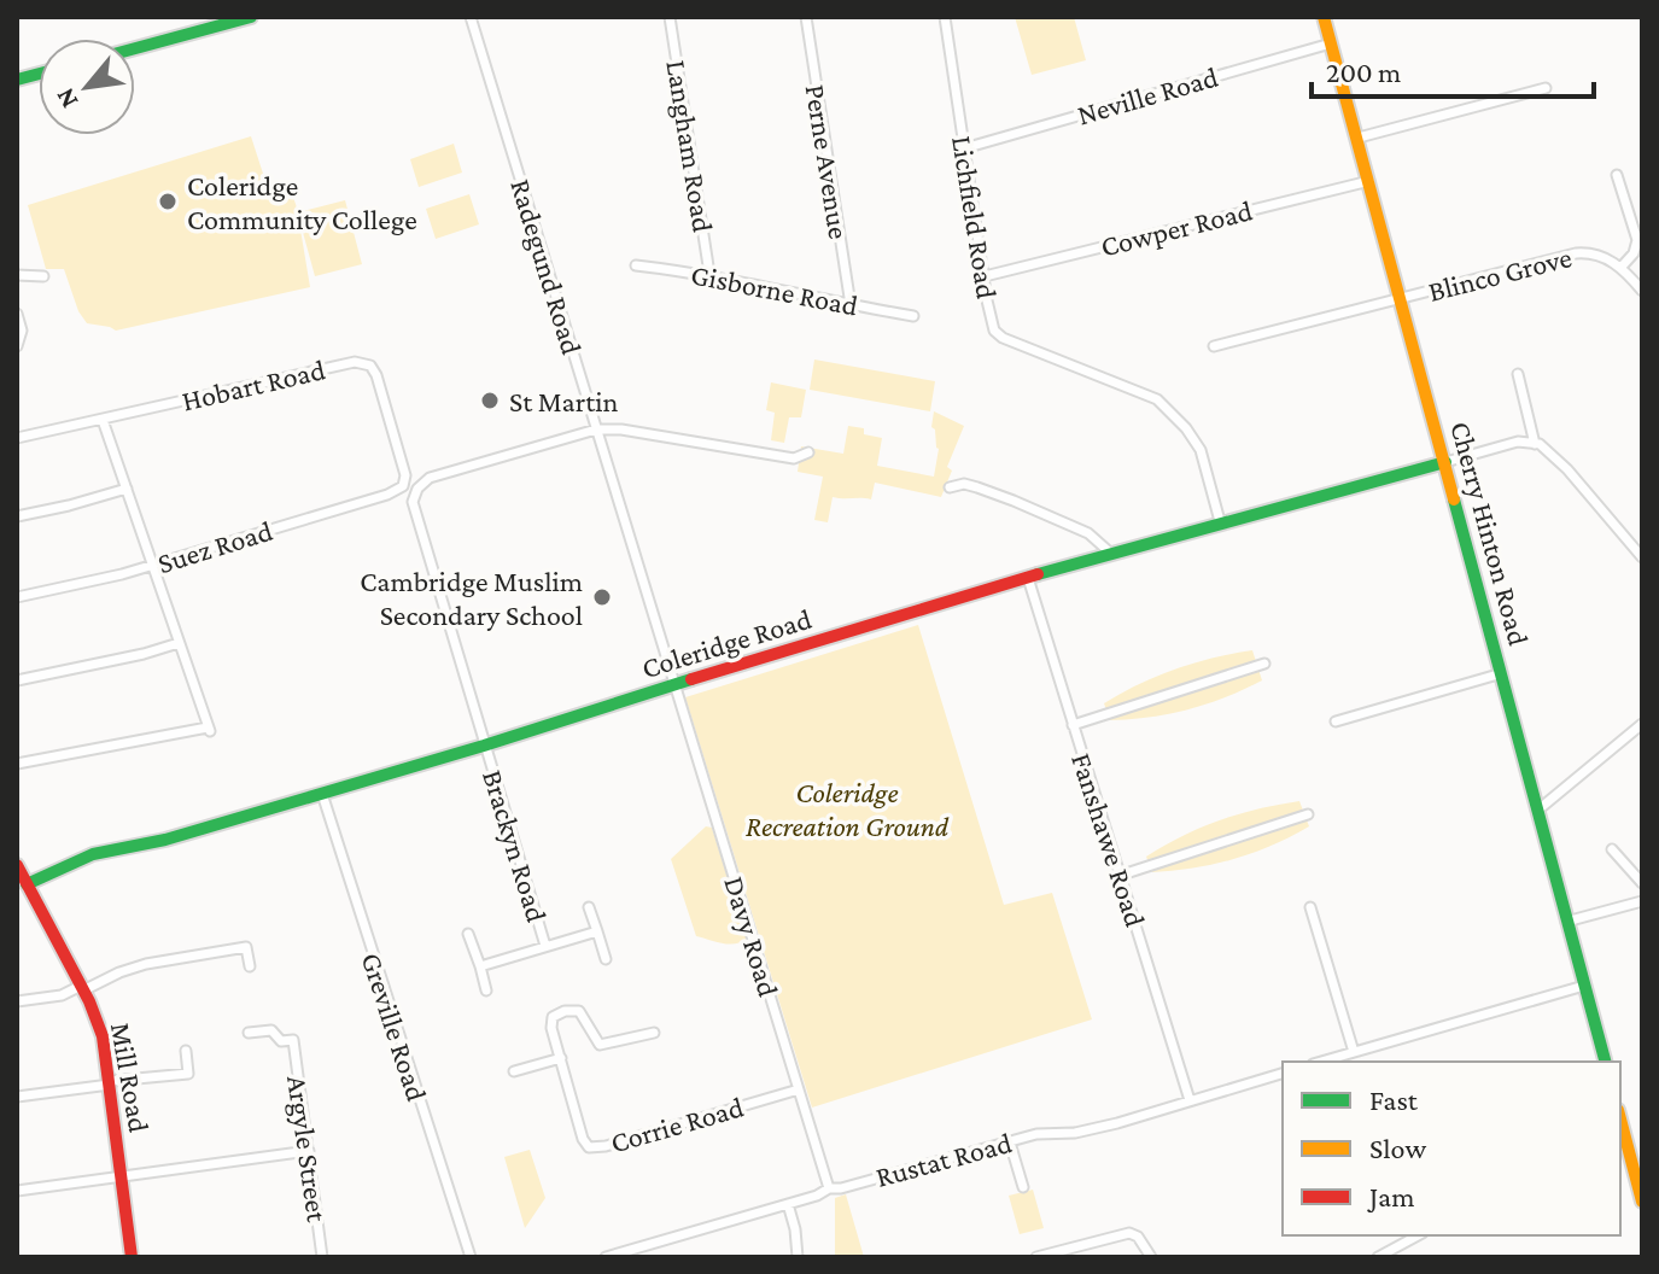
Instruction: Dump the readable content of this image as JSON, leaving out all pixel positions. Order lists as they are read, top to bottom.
{
  "streets": {
    "street": [
      "Neville Road",
      "Langham Road",
      "Perne Avenue",
      "Lichfield Road",
      "Cowper Road",
      "Radegund Road",
      "Blinco Grove",
      "Gisborne Road",
      "Hobart Road",
      "Cherry Hinton Road",
      "Suez Road",
      "Coleridge Road",
      "Fanshawe Road",
      "Brackyn Road",
      "Davy Road",
      "Greville Road",
      "Mill Road",
      "Corrie Road",
      "Argyle Street",
      "Rustat Road"
    ]
  },
  "crossings": [
    ["Neville Road", "Lichfield Road"],
    ["Neville Road", "Cherry Hinton Road"],
    ["Langham Road", "Gisborne Road"],
    ["Perne Avenue", "Gisborne Road"],
    ["Lichfield Road", "Cowper Road"],
    ["Lichfield Road", "Coleridge Road"],
    ["Cowper Road", "Cherry Hinton Road"],
    ["Radegund Road", "Coleridge Road"],
    ["Radegund Road", "Davy Road"],
    ["Blinco Grove", "Cherry Hinton Road"],
    ["Hobart Road", "Suez Road"],
    ["Cherry Hinton Road", "Coleridge Road"],
    ["Coleridge Road", "Fanshawe Road"],
    ["Coleridge Road", "Brackyn Road"],
    ["Coleridge Road", "Davy Road"],
    ["Coleridge Road", "Greville Road"],
    ["Coleridge Road", "Mill Road"],
    ["Fanshawe Road", "Rustat Road"],
    ["Davy Road", "Corrie Road"],
    ["Davy Road", "Rustat Road"]
  ],
  "parks": ["Coleridge Recreation Ground"],
  "places": ["Coleridge Community College", "St Martin", "Cambridge Muslim Secondary School"],
  "legend": ["Fast", "Slow", "Jam"],
  "scale_bar": "200 m",
  "north": "bottom left"
}
